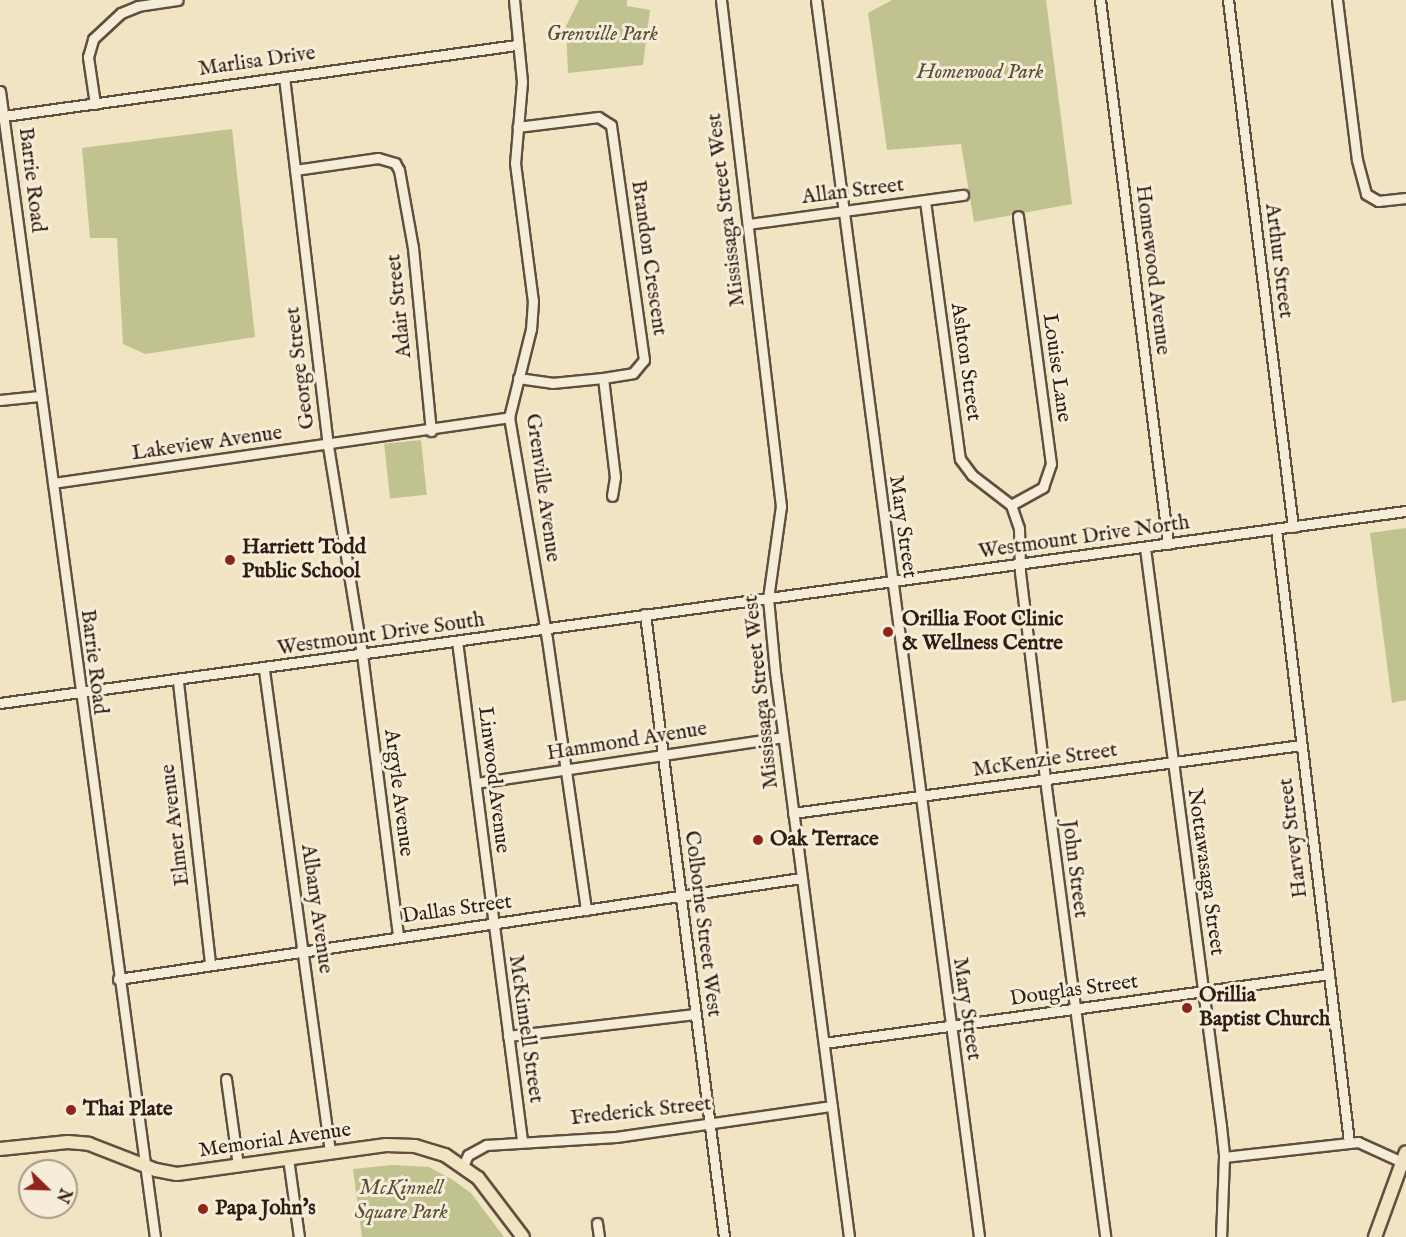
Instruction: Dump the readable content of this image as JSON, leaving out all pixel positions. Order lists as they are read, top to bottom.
{
  "streets": {
    "main road": ["Memorial Avenue"],
    "street": [
      "Marlisa Drive",
      "Barrie Road",
      "Allan Street",
      "Mississaga Street West",
      "Brandon Crescent",
      "Arthur Street",
      "Homewood Avenue",
      "Adair Street",
      "Ashton Street",
      "George Street",
      "Louise Lane",
      "Lakeview Avenue",
      "Grenville Avenue",
      "Mary Street",
      "Westmount Drive North",
      "Westmount Drive South",
      "Hammond Avenue",
      "McKenzie Street",
      "Linwood Avenue",
      "Argyle Avenue",
      "Elmer Avenue",
      "Harvey Street",
      "John Street",
      "Nottawasaga Street",
      "Albany Avenue",
      "Dallas Street",
      "Colborne Street West",
      "Douglas Street",
      "McKinnell Street",
      "Frederick Street"
    ]
  },
  "crossings": [
    ["Marlisa Drive", "Barrie Road"],
    ["Marlisa Drive", "George Street"],
    ["Marlisa Drive", "Grenville Avenue"],
    ["Barrie Road", "Lakeview Avenue"],
    ["Barrie Road", "Westmount Drive South"],
    ["Barrie Road", "Dallas Street"],
    ["Barrie Road", "Memorial Avenue"],
    ["Allan Street", "Mississaga Street West"],
    ["Allan Street", "Ashton Street"],
    ["Allan Street", "Mary Street"],
    ["Mississaga Street West", "Westmount Drive North"],
    ["Mississaga Street West", "Westmount Drive South"],
    ["Mississaga Street West", "Hammond Avenue"],
    ["Mississaga Street West", "McKenzie Street"],
    ["Mississaga Street West", "Dallas Street"],
    ["Mississaga Street West", "Douglas Street"],
    ["Mississaga Street West", "Frederick Street"],
    ["Brandon Crescent", "Grenville Avenue"],
    ["Arthur Street", "Westmount Drive North"],
    ["Homewood Avenue", "Westmount Drive North"],
    ["Adair Street", "George Street"],
    ["Adair Street", "Lakeview Avenue"],
    ["Ashton Street", "Louise Lane"],
    ["Ashton Street", "John Street"],
    ["George Street", "Lakeview Avenue"],
    ["George Street", "Westmount Drive South"],
    ["George Street", "Argyle Avenue"],
    ["Louise Lane", "John Street"],
    ["Lakeview Avenue", "Grenville Avenue"],
    ["Grenville Avenue", "Westmount Drive South"],
    ["Grenville Avenue", "Hammond Avenue"],
    ["Grenville Avenue", "Dallas Street"],
    ["Mary Street", "Westmount Drive North"],
    ["Mary Street", "McKenzie Street"],
    ["Mary Street", "Douglas Street"],
    ["Westmount Drive North", "Westmount Drive South"],
    ["Westmount Drive North", "Harvey Street"],
    ["Westmount Drive North", "John Street"],
    ["Westmount Drive North", "Nottawasaga Street"],
    ["Westmount Drive South", "Linwood Avenue"],
    ["Westmount Drive South", "Argyle Avenue"],
    ["Westmount Drive South", "Elmer Avenue"],
    ["Westmount Drive South", "Albany Avenue"],
    ["Westmount Drive South", "Colborne Street West"],
    ["Hammond Avenue", "Linwood Avenue"],
    ["Hammond Avenue", "Colborne Street West"],
    ["McKenzie Street", "Harvey Street"],
    ["McKenzie Street", "John Street"],
    ["McKenzie Street", "Nottawasaga Street"],
    ["Linwood Avenue", "Dallas Street"],
    ["Linwood Avenue", "McKinnell Street"],
    ["Argyle Avenue", "Dallas Street"],
    ["Elmer Avenue", "Dallas Street"],
    ["Harvey Street", "Douglas Street"],
    ["John Street", "Douglas Street"],
    ["Nottawasaga Street", "Douglas Street"],
    ["Albany Avenue", "Dallas Street"],
    ["Albany Avenue", "Memorial Avenue"],
    ["Dallas Street", "Colborne Street West"],
    ["Dallas Street", "McKinnell Street"],
    ["Colborne Street West", "Frederick Street"],
    ["McKinnell Street", "Frederick Street"],
    ["Frederick Street", "Memorial Avenue"]
  ],
  "parks": ["Grenville Park", "Homewood Park", "McKinnell Square Park"],
  "places": [
    "Harriett Todd Public School",
    "Orillia Foot Clinic & Wellness Centre",
    "Oak Terrace",
    "Orillia Baptist Church",
    "Thai Plate",
    "Papa John's"
  ],
  "north": "bottom right"
}
